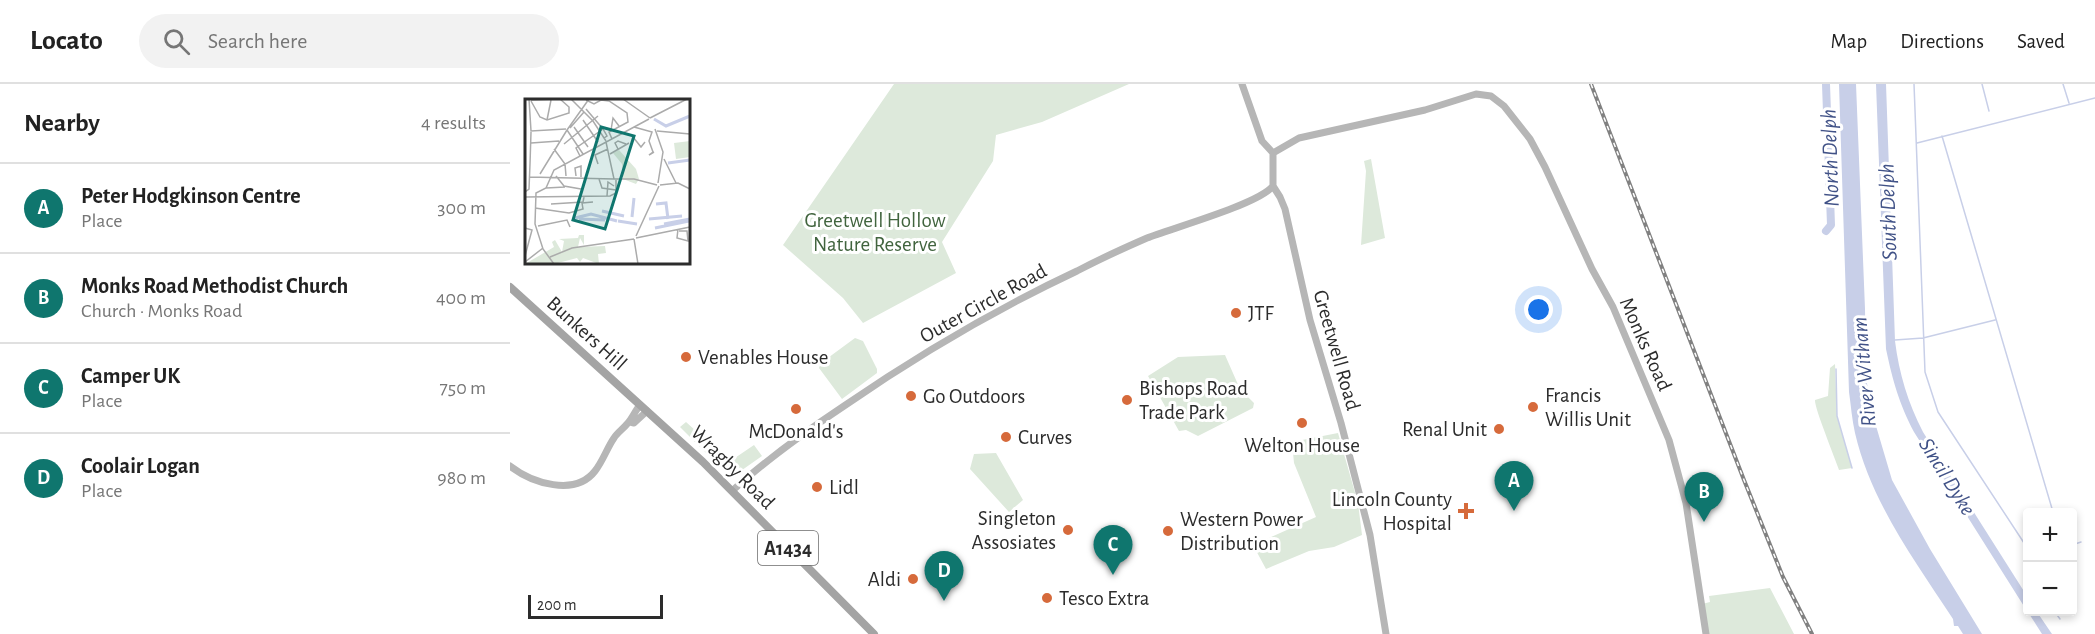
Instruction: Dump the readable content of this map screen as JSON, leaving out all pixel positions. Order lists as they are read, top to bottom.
{
  "streets": {
    "main road": [
      "Outer Circle Road",
      "Bunkers Hill",
      "Monks Road",
      "Greetwell Road",
      "Wragby Road",
      "A1434"
    ]
  },
  "crossings": [
    ["Outer Circle Road", "Greetwell Road"],
    ["Outer Circle Road", "Wragby Road"],
    ["Bunkers Hill", "Wragby Road"],
    ["Monks Road", "Greetwell Road"]
  ],
  "water": [
    "North Delph",
    "South Delph",
    "River Witham",
    "Sincil Dyke"
  ],
  "parks": ["Greetwell Hollow Nature Reserve"],
  "places": {
    "other": [
      "JTF",
      "Venables House",
      "Go Outdoors",
      "Bishops Road Trade Park",
      "Francis Willis Unit",
      "McDonald's",
      "Welton House",
      "Renal Unit",
      "Curves",
      "Lidl",
      "Singleton Assosiates",
      "Western Power Distribution",
      "Aldi",
      "Tesco Extra"
    ],
    "health": ["Lincoln County Hospital"]
  },
  "scale_bar": "200 m",
  "page": {
    "header": "Locato",
    "search": "Search here",
    "nav": ["Map", "Directions", "Saved"],
    "heading": ["Nearby", "4 results"],
    "list": [
      {
        "mark": "A",
        "name": "Peter Hodgkinson Centre",
        "note": "Place",
        "value": "300 m"
      },
      {
        "mark": "B",
        "name": "Monks Road Methodist Church",
        "note": "Church · Monks Road",
        "value": "400 m"
      },
      {
        "mark": "C",
        "name": "Camper UK",
        "note": "Place",
        "value": "750 m"
      },
      {
        "mark": "D",
        "name": "Coolair Logan",
        "note": "Place",
        "value": "980 m"
      }
    ],
    "pins": [
      "A",
      "B",
      "C",
      "D"
    ],
    "map_buttons": ["+", "−"],
    "scale": "200 m"
  }
}
